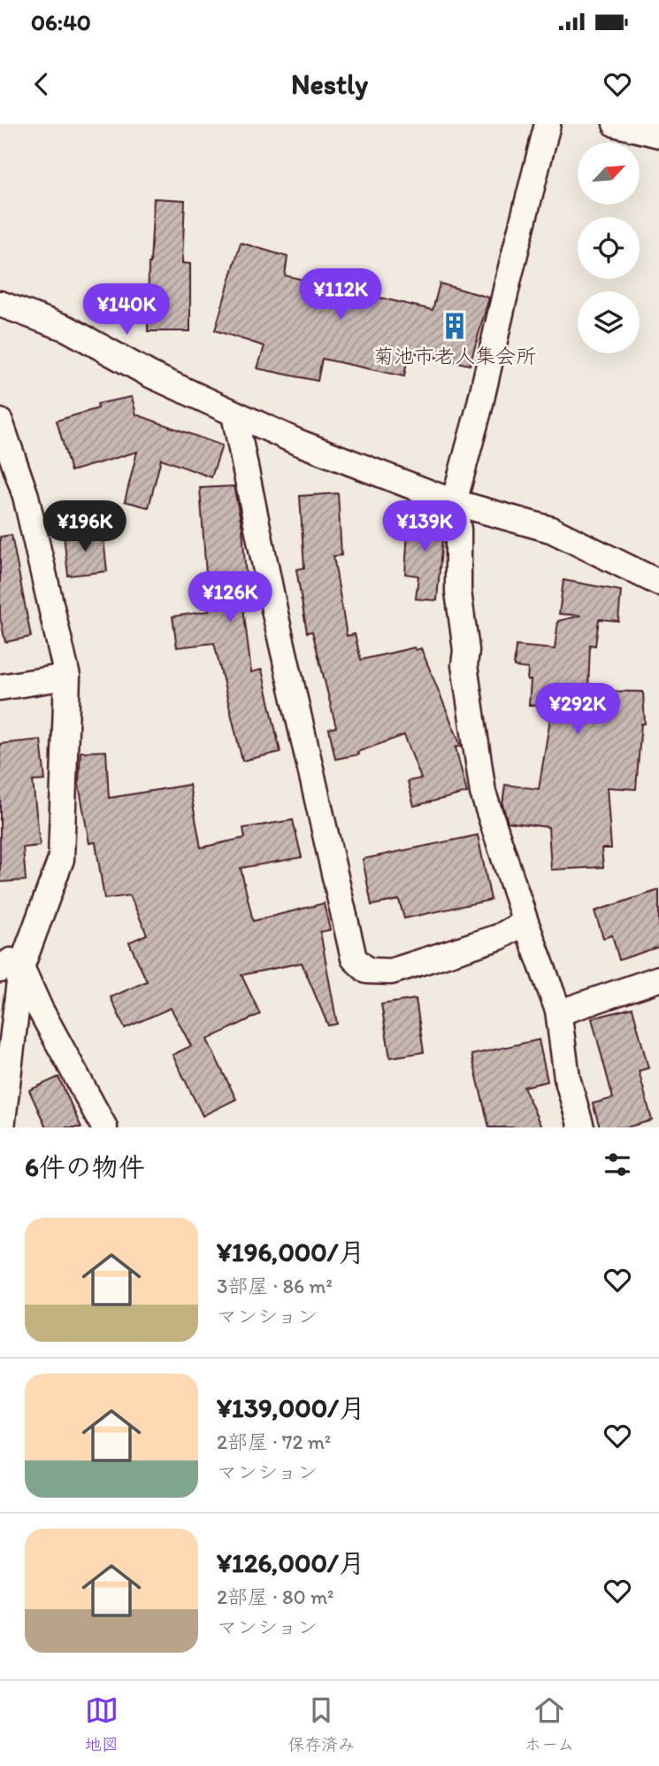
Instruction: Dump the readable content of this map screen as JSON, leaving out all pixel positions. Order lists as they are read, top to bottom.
{
  "places": {
    "building": ["菊池市老人集会所"]
  },
  "north": "top right",
  "page": {
    "status": "06:40",
    "header": "Nestly",
    "price": [
      "¥112K",
      "¥140K",
      "¥196K",
      "¥139K",
      "¥126K",
      "¥292K"
    ],
    "heading": "6件の物件",
    "list": [
      {
        "name": "¥196,000/月",
        "note": "3部屋 · 86 m² · マンション"
      },
      {
        "name": "¥139,000/月",
        "note": "2部屋 · 72 m² · マンション"
      },
      {
        "name": "¥126,000/月",
        "note": "2部屋 · 80 m² · マンション"
      }
    ],
    "tabs": ["地図", "保存済み", "ホーム"]
  }
}
